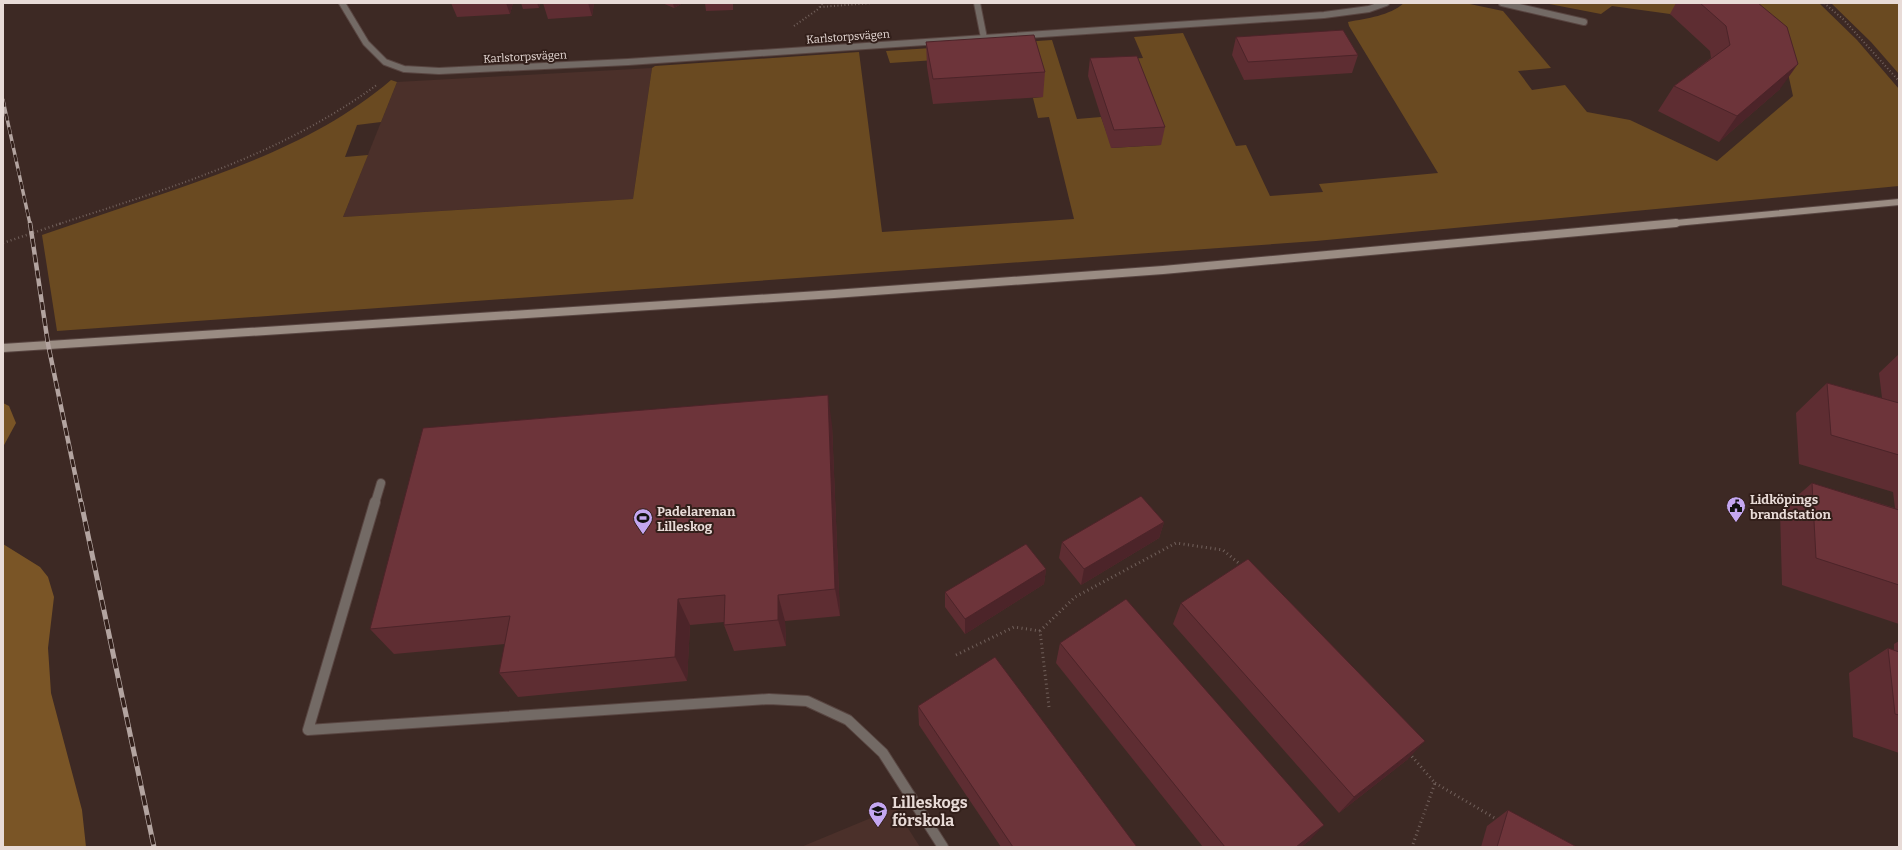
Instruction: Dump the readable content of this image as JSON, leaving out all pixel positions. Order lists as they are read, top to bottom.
{
  "streets": {
    "street": ["Karlstorpsvägen"]
  },
  "places": {
    "public building": ["Lidköpings brandstation"],
    "sports": ["Padelarenan Lilleskog"],
    "school or university": ["Lilleskogs förskola"]
  }
}
